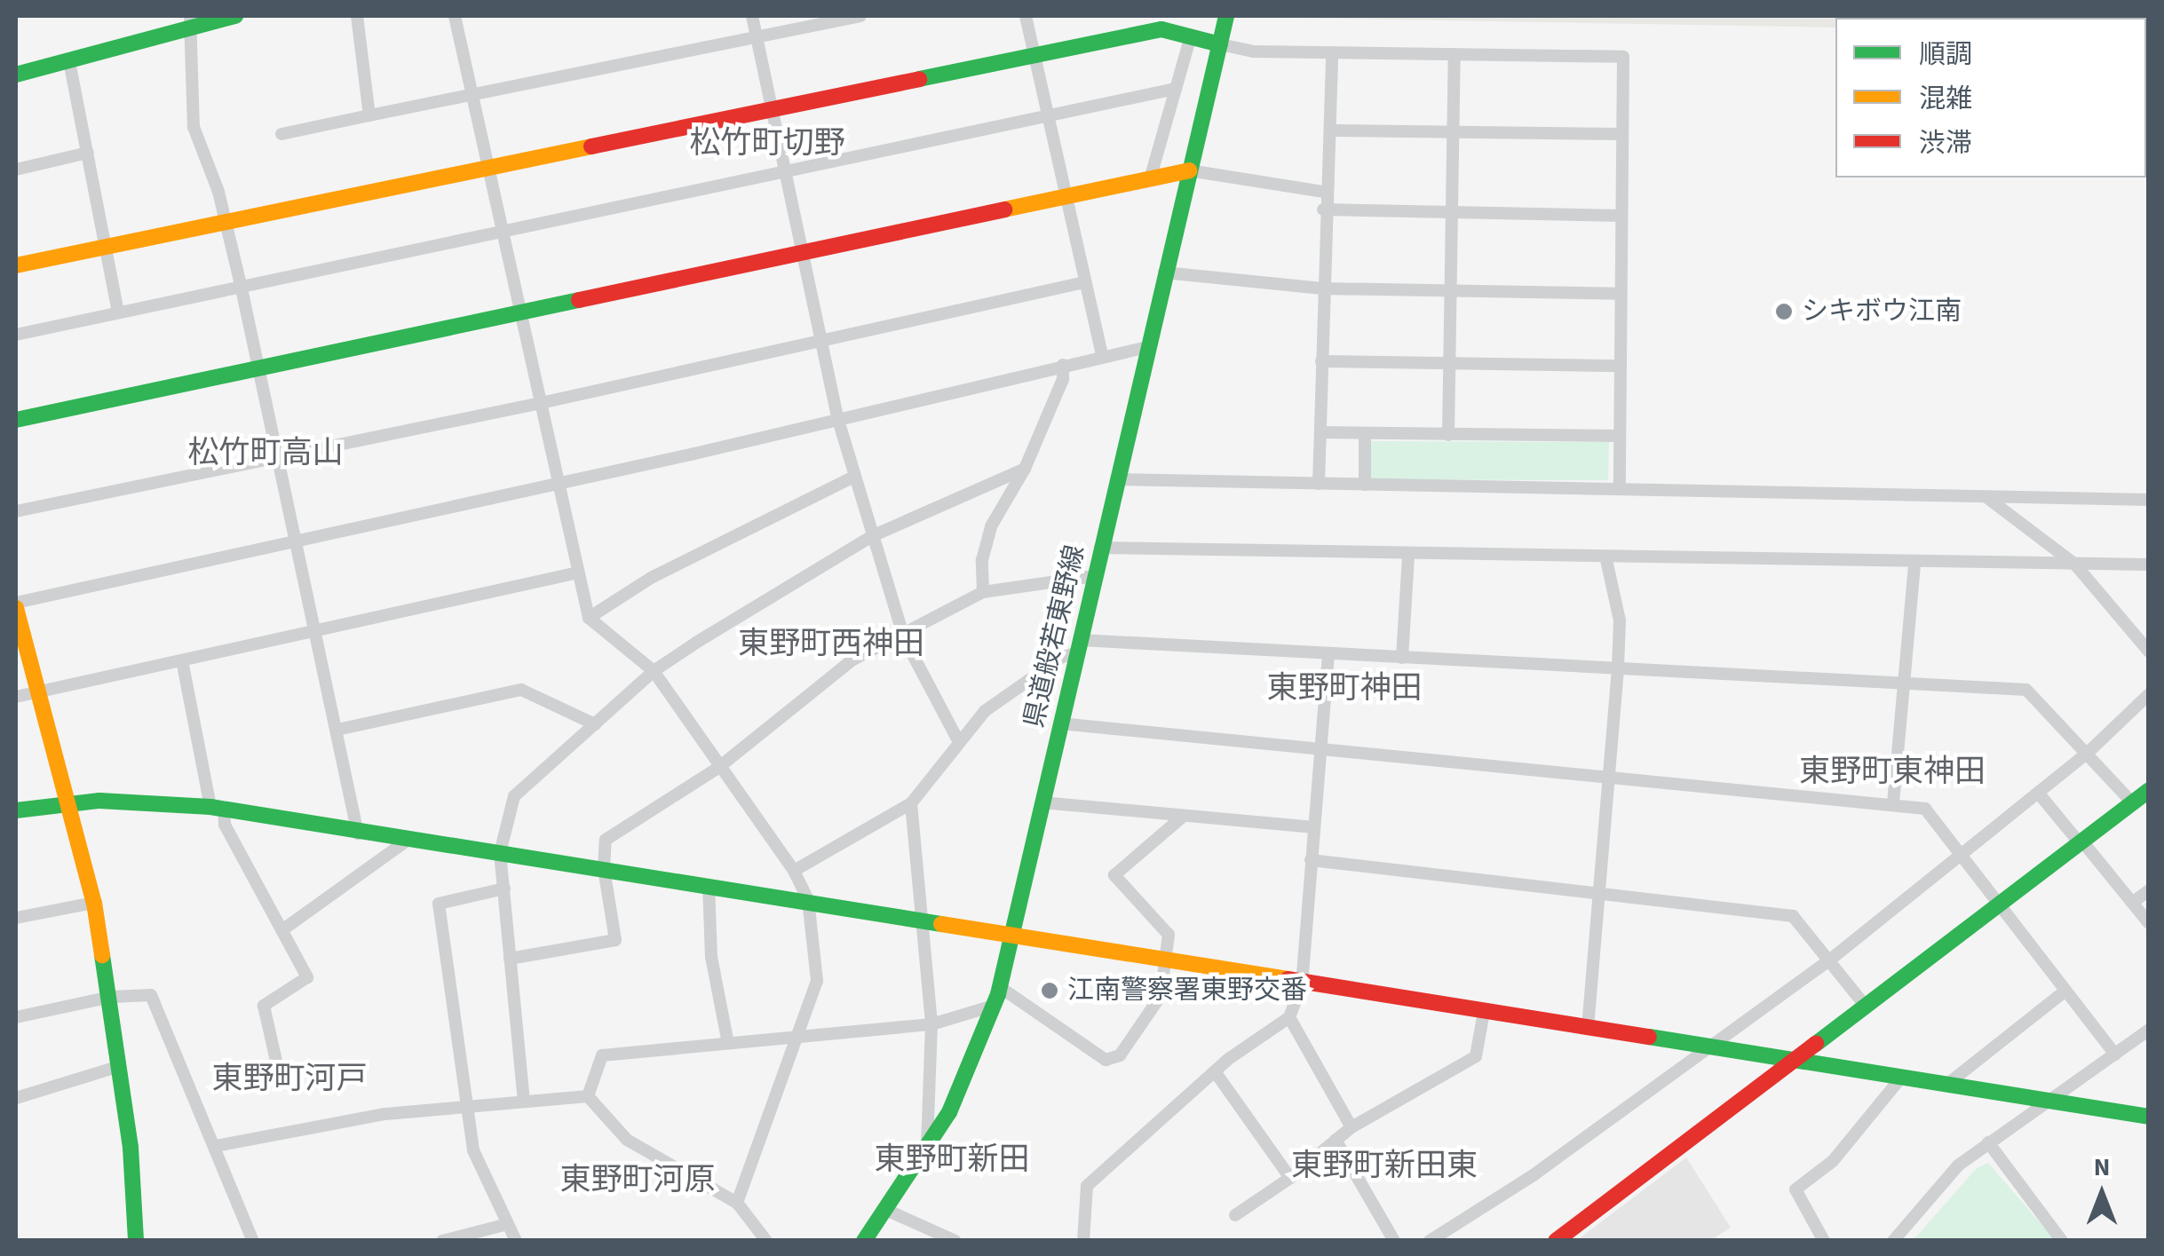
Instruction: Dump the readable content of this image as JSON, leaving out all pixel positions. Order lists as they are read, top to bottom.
{
  "streets": {
    "street": ["県道般若東野線"]
  },
  "districts": [
    "松竹町切野",
    "松竹町高山",
    "東野町西神田",
    "東野町神田",
    "東野町東神田",
    "東野町河戸",
    "東野町新田",
    "東野町新田東",
    "東野町河原"
  ],
  "places": ["シキボウ江南", "江南警察署東野交番"],
  "legend": ["順調", "混雑", "渋滞"],
  "north": "top"
}
